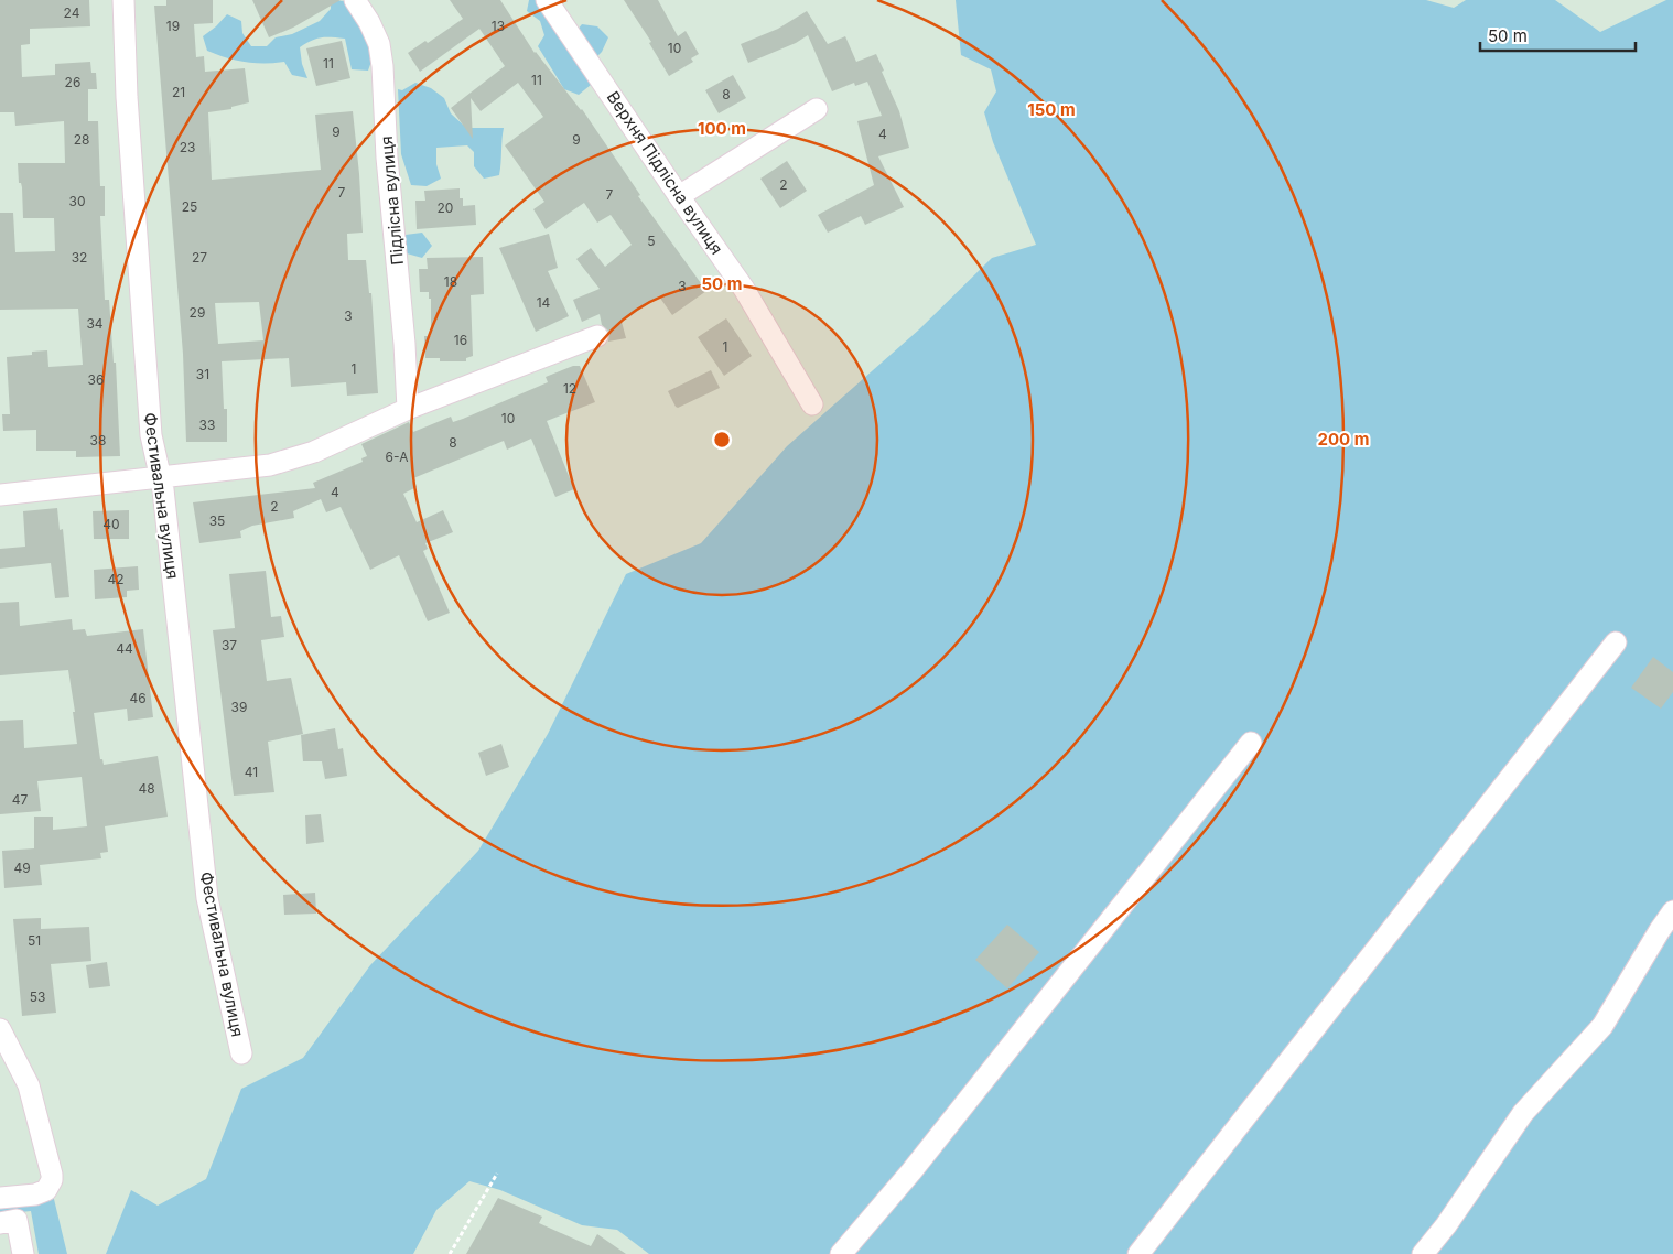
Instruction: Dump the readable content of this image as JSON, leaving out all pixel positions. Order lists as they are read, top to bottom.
{
  "streets": {
    "street": ["Верхня Підлісна вулиця", "Підлісна вулиця", "Фестивальна вулиця"]
  },
  "house_numbers": [
    "24",
    "19",
    "13",
    "10",
    "11",
    "11",
    "26",
    "21",
    "8",
    "9",
    "4",
    "28",
    "9",
    "23",
    "2",
    "7",
    "7",
    "30",
    "25",
    "20",
    "5",
    "32",
    "27",
    "18",
    "3",
    "14",
    "29",
    "3",
    "34",
    "16",
    "1",
    "1",
    "31",
    "36",
    "12",
    "10",
    "33",
    "38",
    "8",
    "6-А",
    "4",
    "2",
    "35",
    "40",
    "42",
    "37",
    "44",
    "46",
    "39",
    "41",
    "48",
    "47",
    "49",
    "51",
    "53"
  ],
  "scale_bar": "50 m",
  "rings": [
    "150 m",
    "100 m",
    "50 m",
    "200 m"
  ]
}
